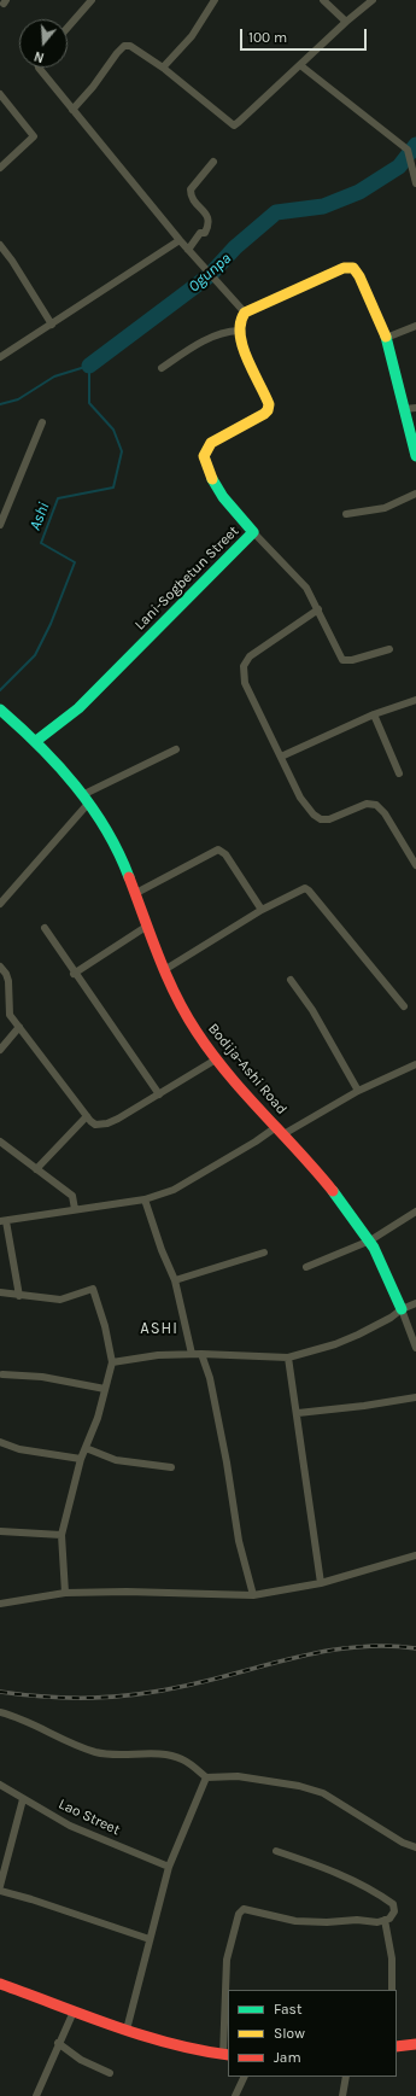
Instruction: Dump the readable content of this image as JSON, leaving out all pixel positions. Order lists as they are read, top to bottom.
{
  "streets": {
    "street": ["Lani-Sogbetun Street", "Bodija-Ashi Road", "Lao Street"]
  },
  "crossings": [
    ["Lani-Sogbetun Street", "Bodija-Ashi Road"]
  ],
  "districts": ["ASHI"],
  "water": ["Ogunpa", "Ashi"],
  "legend": ["Fast", "Slow", "Jam"],
  "scale_bar": "100 m",
  "north": "bottom"
}
